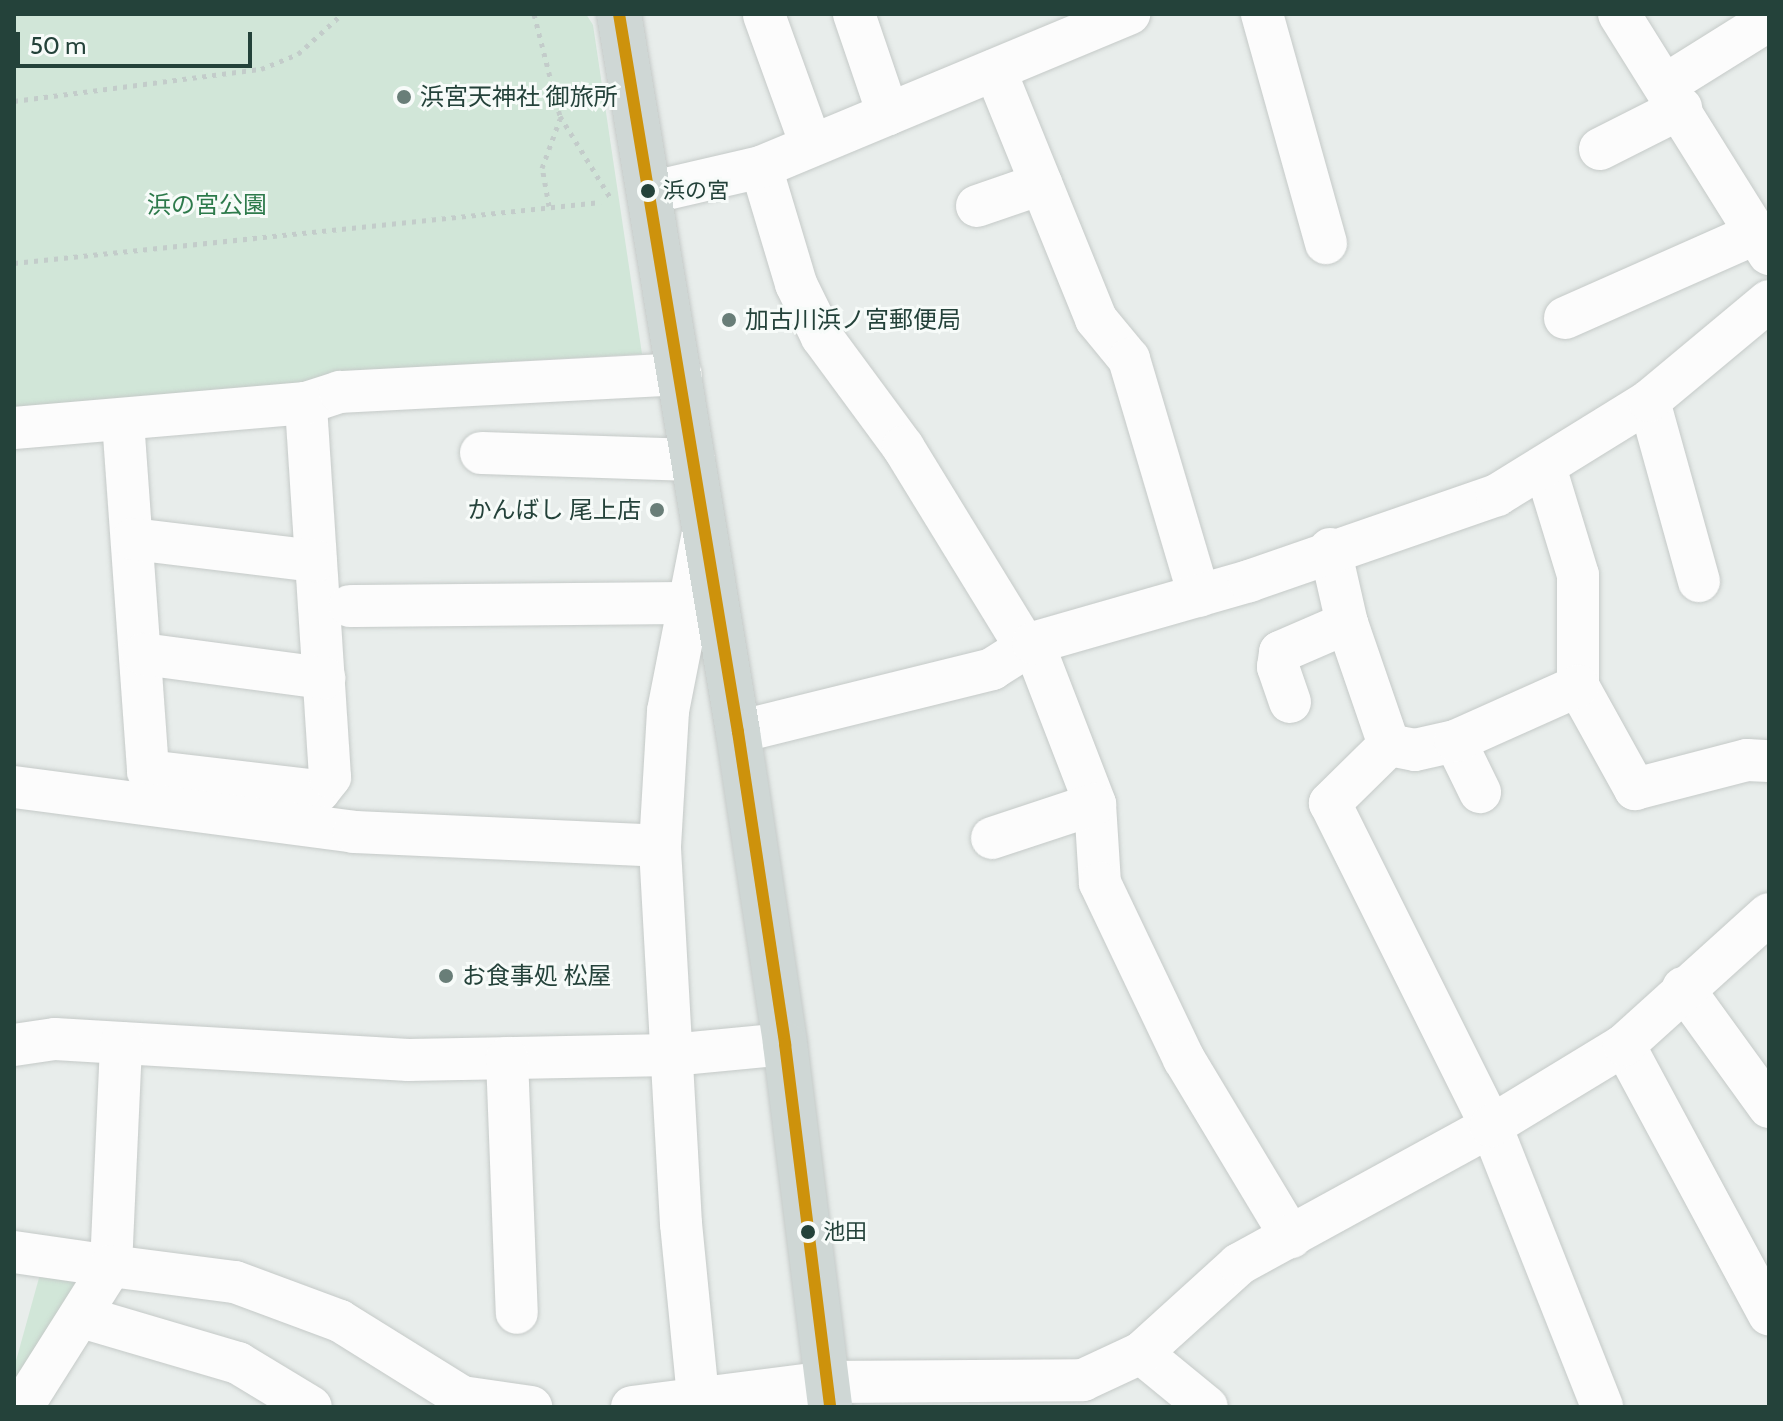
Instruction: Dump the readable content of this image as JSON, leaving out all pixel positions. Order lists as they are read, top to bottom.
{
  "parks": ["浜の宮公園"],
  "places": [
    "浜宮天神社 御旅所",
    "浜の宮",
    "加古川浜ノ宮郵便局",
    "かんばし 尾上店",
    "お食事処 松屋",
    "池田"
  ],
  "scale_bar": "50 m"
}
